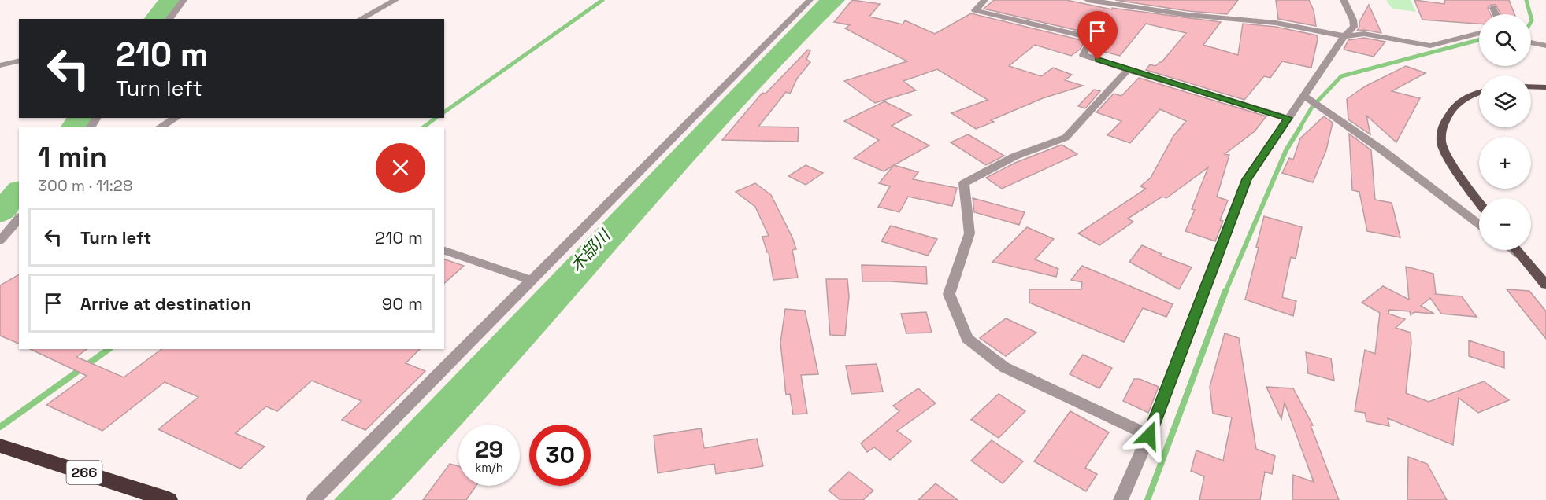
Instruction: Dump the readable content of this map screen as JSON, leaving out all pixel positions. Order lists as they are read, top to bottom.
{
  "streets": {
    "highway": ["266"]
  },
  "water": ["木部川"],
  "page": {
    "map_buttons": ["+", "−"],
    "turn": ["210 m", "Turn left"],
    "heading": ["1 min", "300 m · 11:28"],
    "list": [
      {
        "name": "Turn left",
        "value": "210 m"
      },
      {
        "name": "Arrive at destination",
        "value": "90 m"
      }
    ],
    "speed": "29 km/h",
    "limit": "30"
  }
}
